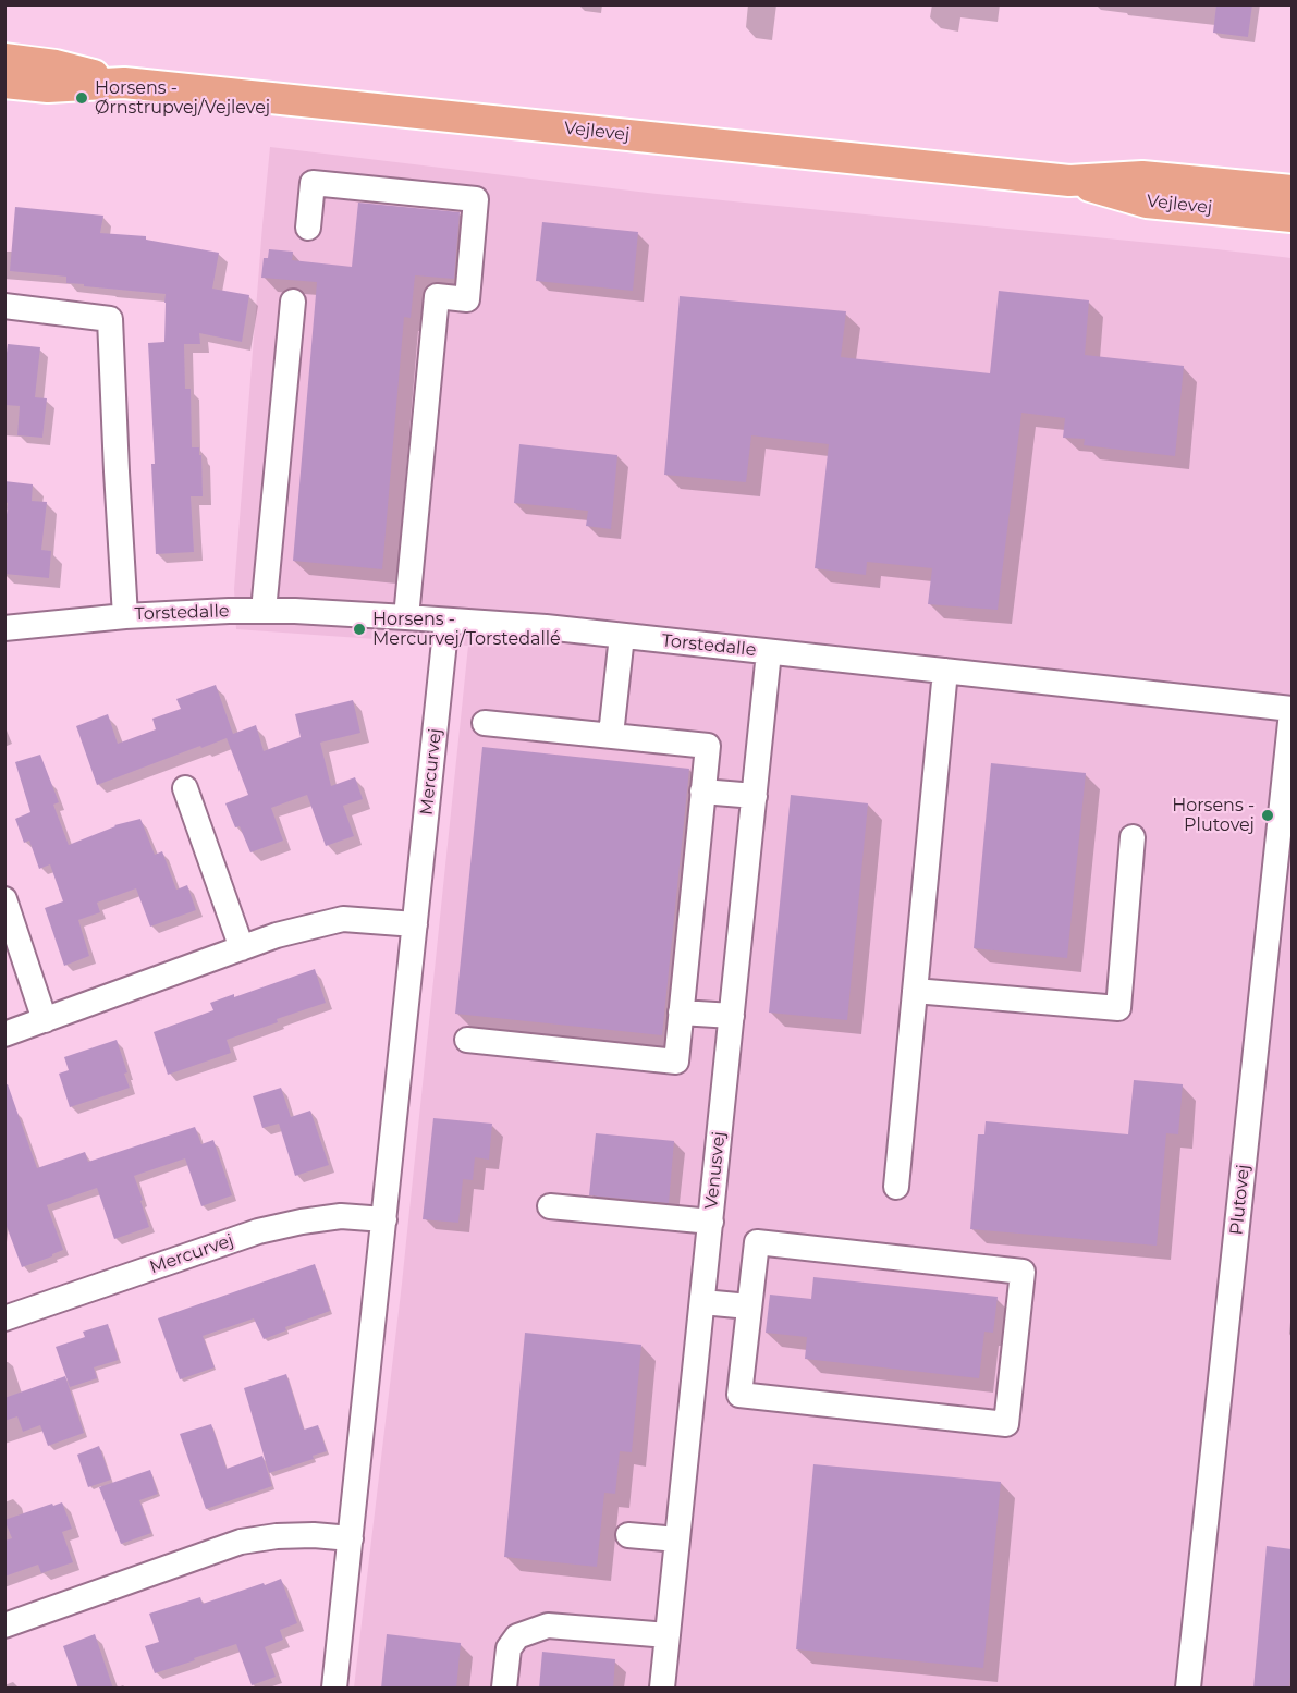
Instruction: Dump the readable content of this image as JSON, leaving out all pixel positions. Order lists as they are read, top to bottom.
{
  "streets": {
    "main road": ["Vejlevej"],
    "street": [
      "Torstedalle",
      "Mercurvej",
      "Venusvej",
      "Plutovej"
    ]
  },
  "crossings": [
    ["Torstedalle", "Mercurvej"],
    ["Torstedalle", "Venusvej"],
    ["Torstedalle", "Plutovej"]
  ],
  "places": ["Horsens - Ørnstrupvej/Vejlevej", "Horsens - Mercurvej/Torstedallé", "Horsens - Plutovej"]
}
